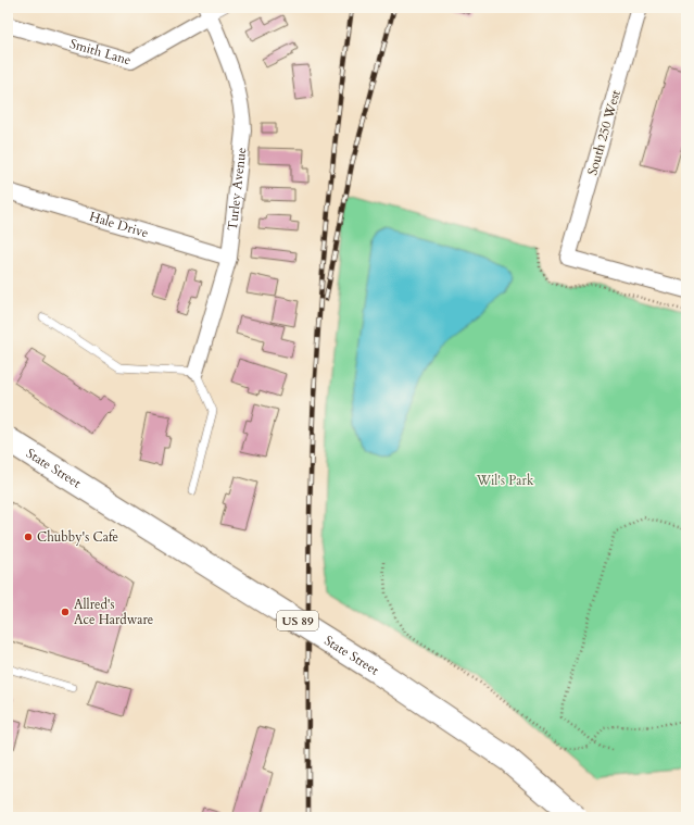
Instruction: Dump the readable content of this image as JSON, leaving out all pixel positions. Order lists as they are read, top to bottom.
{
  "streets": {
    "main road": ["State Street", "US 89"],
    "street": [
      "Smith Lane",
      "South 250 West",
      "Turley Avenue",
      "Hale Drive"
    ]
  },
  "crossings": [
    ["Smith Lane", "Turley Avenue"],
    ["Turley Avenue", "Hale Drive"]
  ],
  "parks": ["Wil's Park"],
  "places": ["Chubby's Cafe", "Allred's Ace Hardware"]
}
